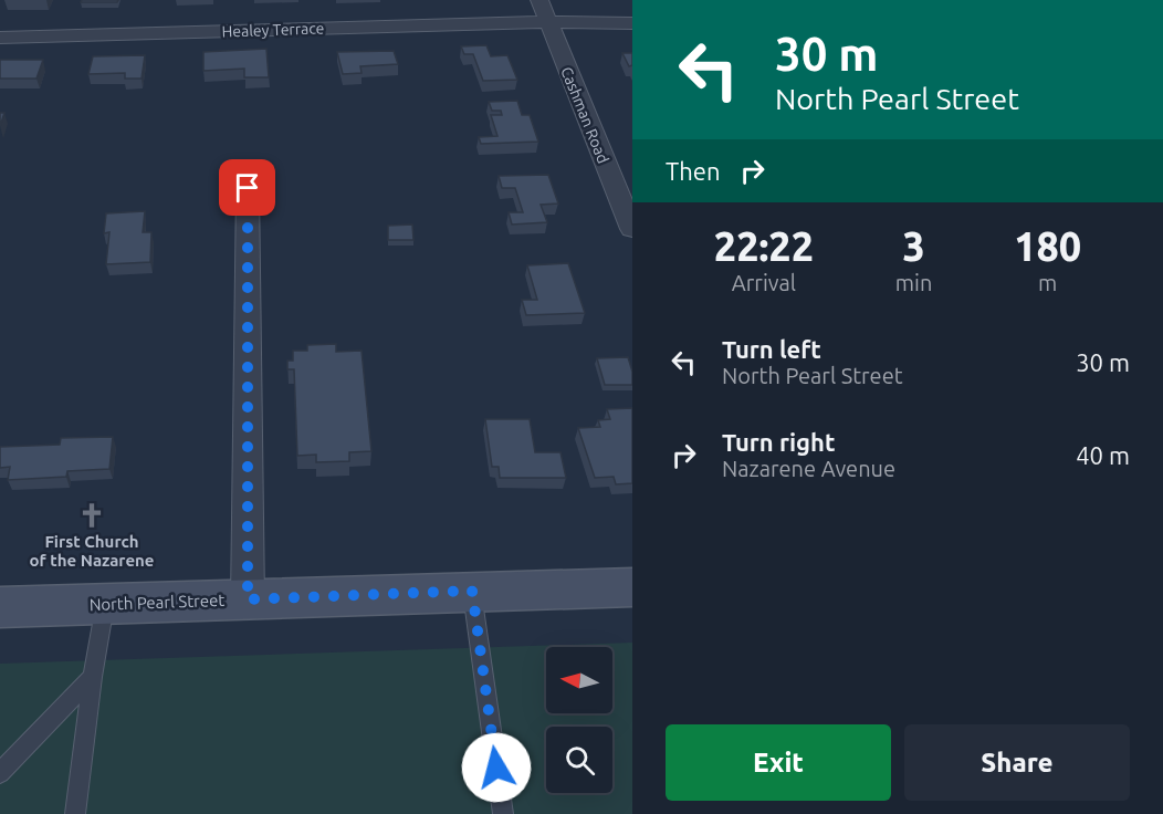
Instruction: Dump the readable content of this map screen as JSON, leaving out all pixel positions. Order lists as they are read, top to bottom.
{
  "streets": {
    "street": ["Healey Terrace", "Cashman Road", "North Pearl Street"]
  },
  "crossings": [
    ["Healey Terrace", "Cashman Road"]
  ],
  "places": {
    "church": ["First Church of the Nazarene"]
  },
  "north": "left",
  "page": {
    "turn": ["30 m", "North Pearl Street"],
    "then": "Then",
    "eta": [
      "22:22",
      "Arrival",
      "3",
      "min",
      "180",
      "m"
    ],
    "list": [
      {
        "name": "Turn left",
        "note": "North Pearl Street",
        "value": "30 m"
      },
      {
        "name": "Turn right",
        "note": "Nazarene Avenue",
        "value": "40 m"
      }
    ],
    "buttons": ["Exit", "Share"]
  }
}
